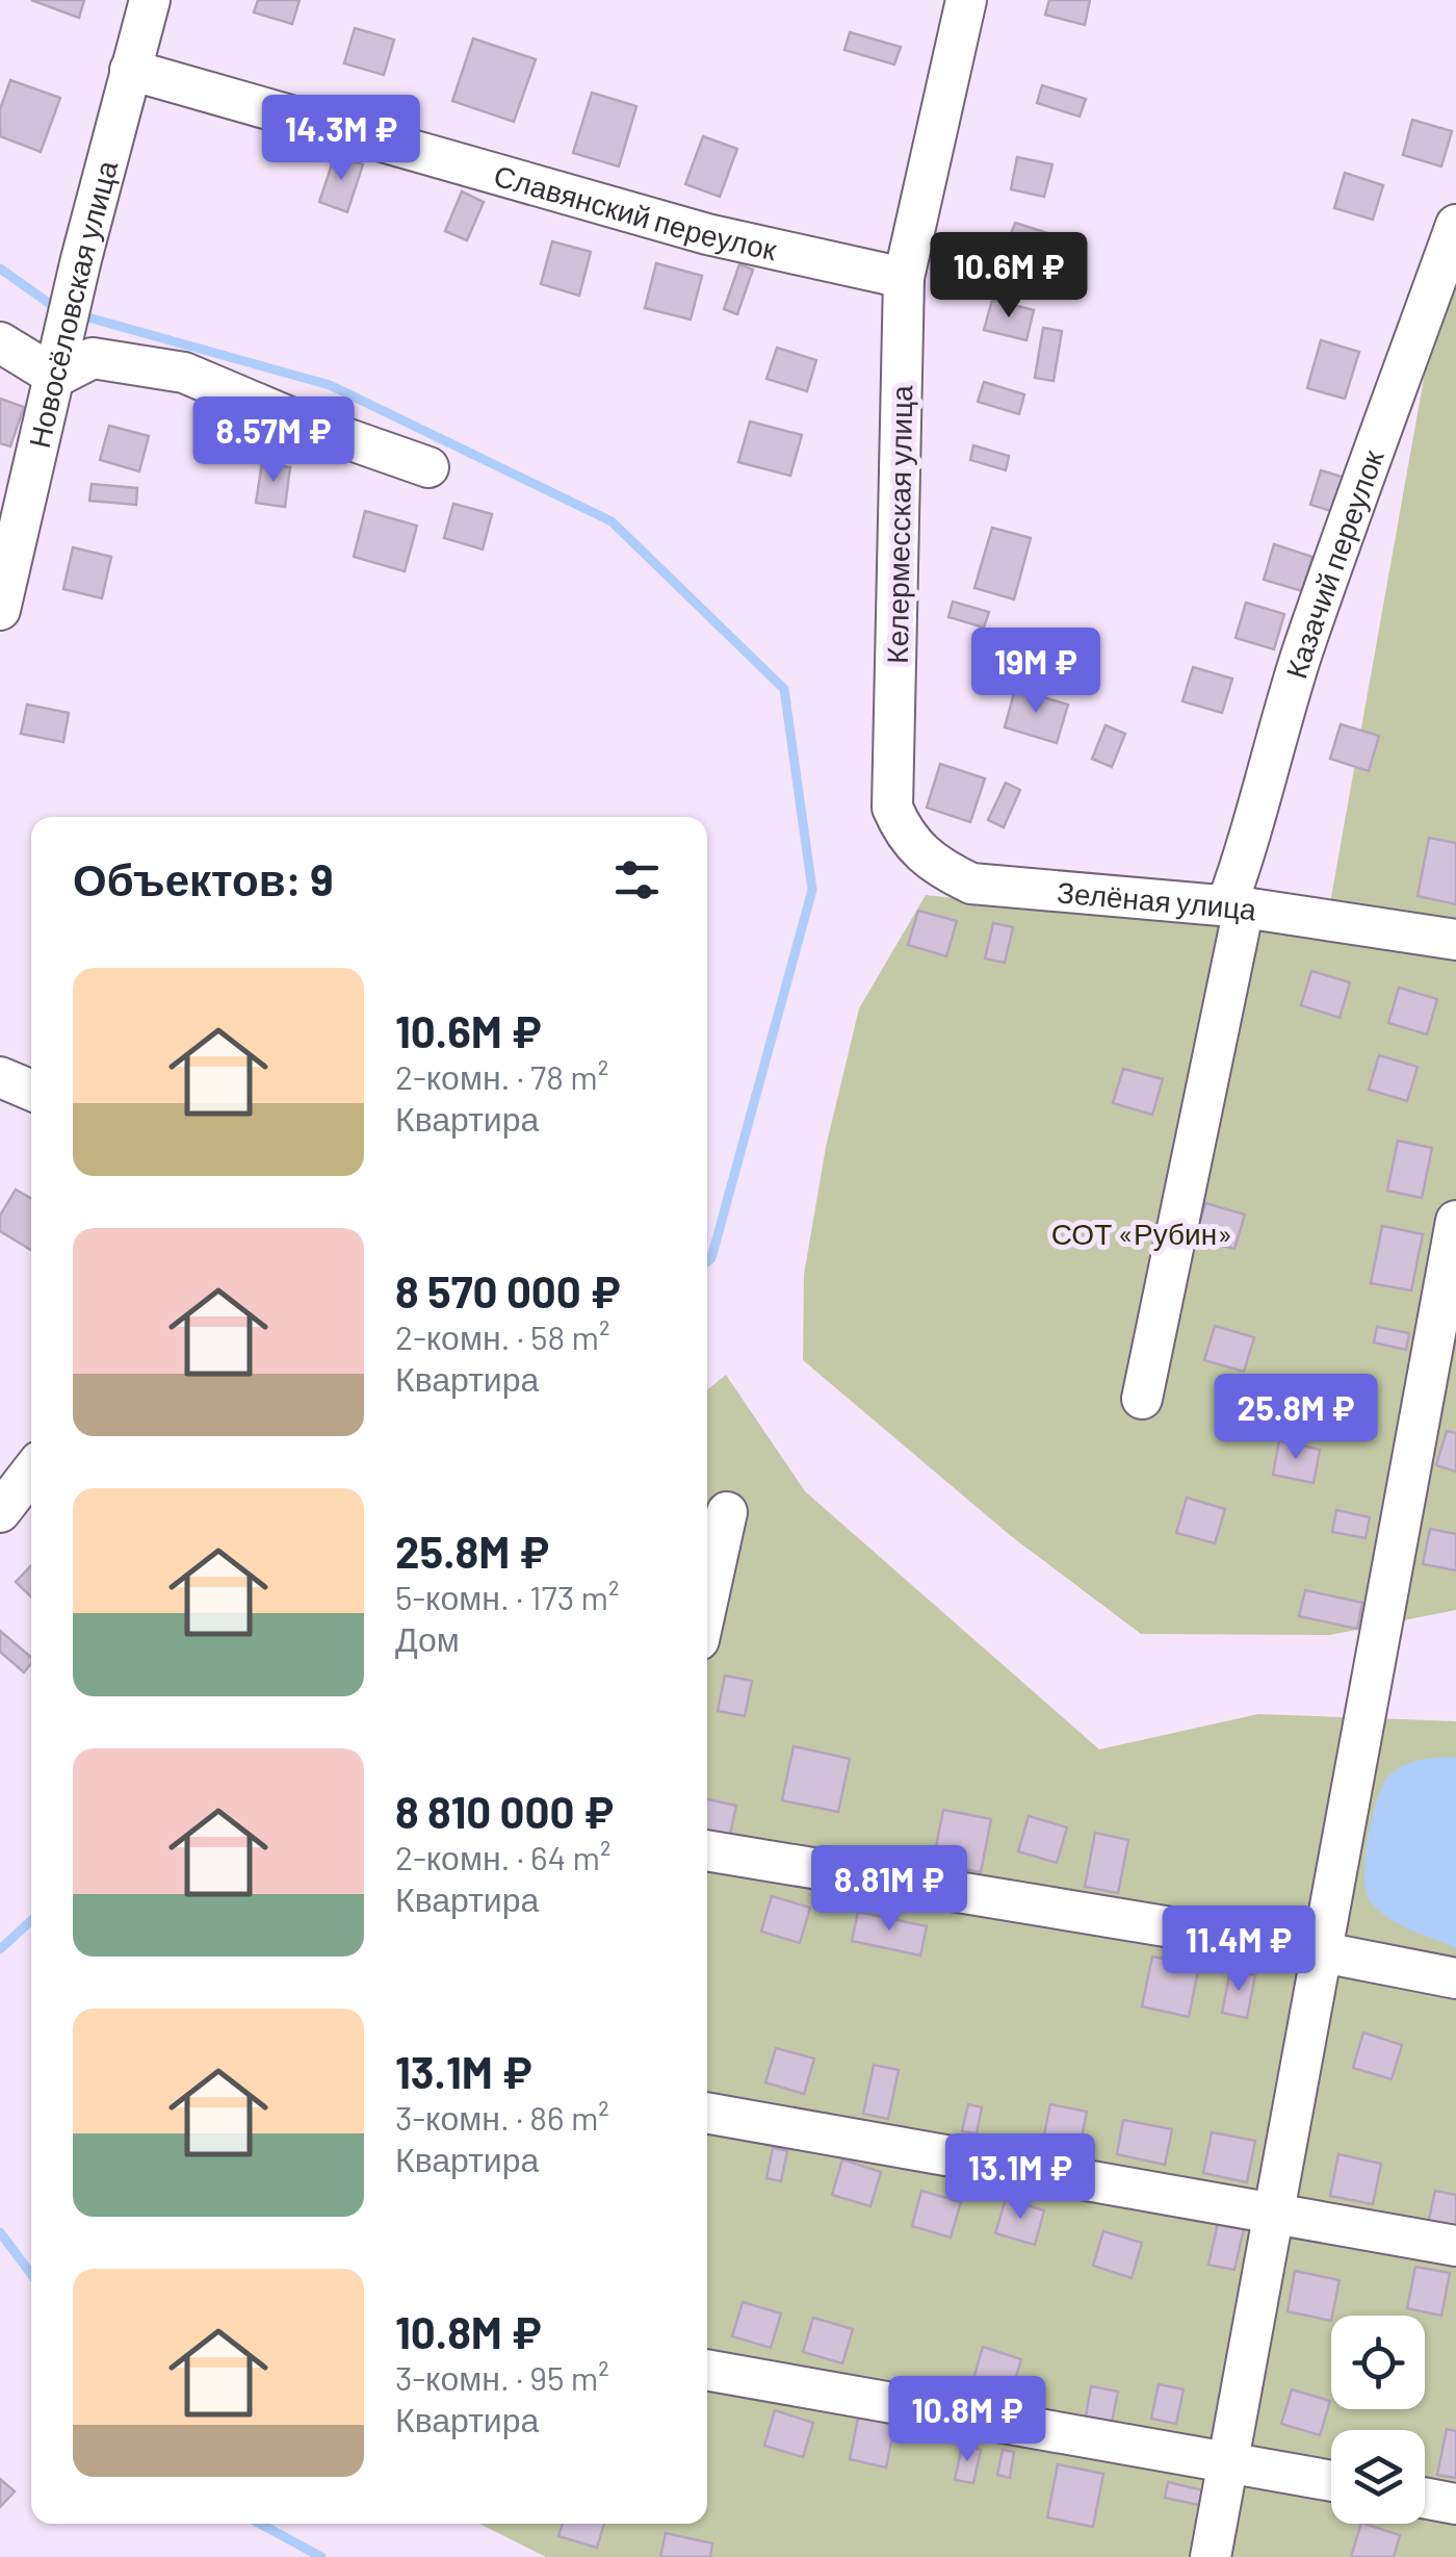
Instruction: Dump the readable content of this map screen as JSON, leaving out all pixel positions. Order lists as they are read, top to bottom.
{
  "streets": {
    "street": [
      "Славянский переулок",
      "Новосёловская улица",
      "Келермесская улица",
      "Казачий переулок",
      "Зелёная улица"
    ]
  },
  "crossings": [
    ["Славянский переулок", "Новосёловская улица"],
    ["Славянский переулок", "Келермесская улица"],
    ["Келермесская улица", "Зелёная улица"],
    ["Казачий переулок", "Зелёная улица"]
  ],
  "parks": ["СОТ «Рубин»"],
  "page": {
    "price": [
      "14.3M ₽",
      "10.6M ₽",
      "8.57M ₽",
      "19M ₽",
      "25.8M ₽",
      "8.81M ₽",
      "11.4M ₽",
      "13.1M ₽",
      "10.8M ₽"
    ],
    "heading": "Объектов: 9",
    "list": [
      {
        "name": "10.6M ₽",
        "note": "2-комн. · 78 m² · Квартира"
      },
      {
        "name": "8 570 000 ₽",
        "note": "2-комн. · 58 m² · Квартира"
      },
      {
        "name": "25.8M ₽",
        "note": "5-комн. · 173 m² · Дом"
      },
      {
        "name": "8 810 000 ₽",
        "note": "2-комн. · 64 m² · Квартира"
      },
      {
        "name": "13.1M ₽",
        "note": "3-комн. · 86 m² · Квартира"
      },
      {
        "name": "10.8M ₽",
        "note": "3-комн. · 95 m² · Квартира"
      }
    ]
  }
}
